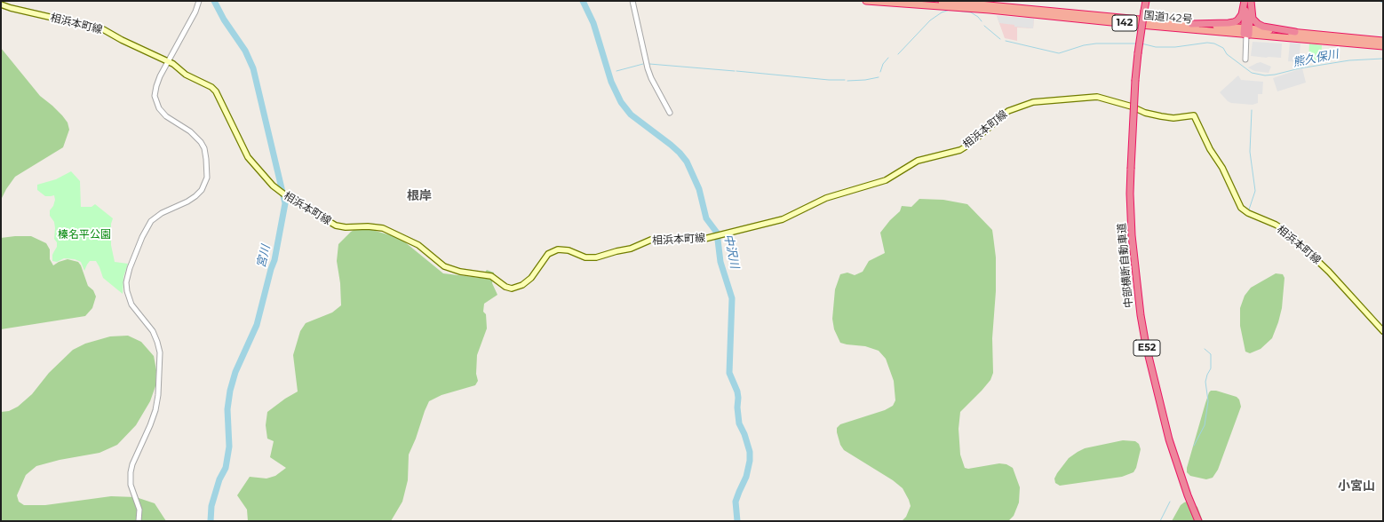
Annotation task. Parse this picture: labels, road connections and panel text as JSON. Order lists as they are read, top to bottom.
{
  "streets": {
    "highway": [
      "国道142号",
      "142",
      "中部横断自動車道",
      "E52"
    ],
    "main road": ["相浜本町線"]
  },
  "districts": ["根岸", "小宮山"],
  "water": ["熊久保川", "中沢川", "宮川"],
  "parks": ["榛名平公園"]
}
